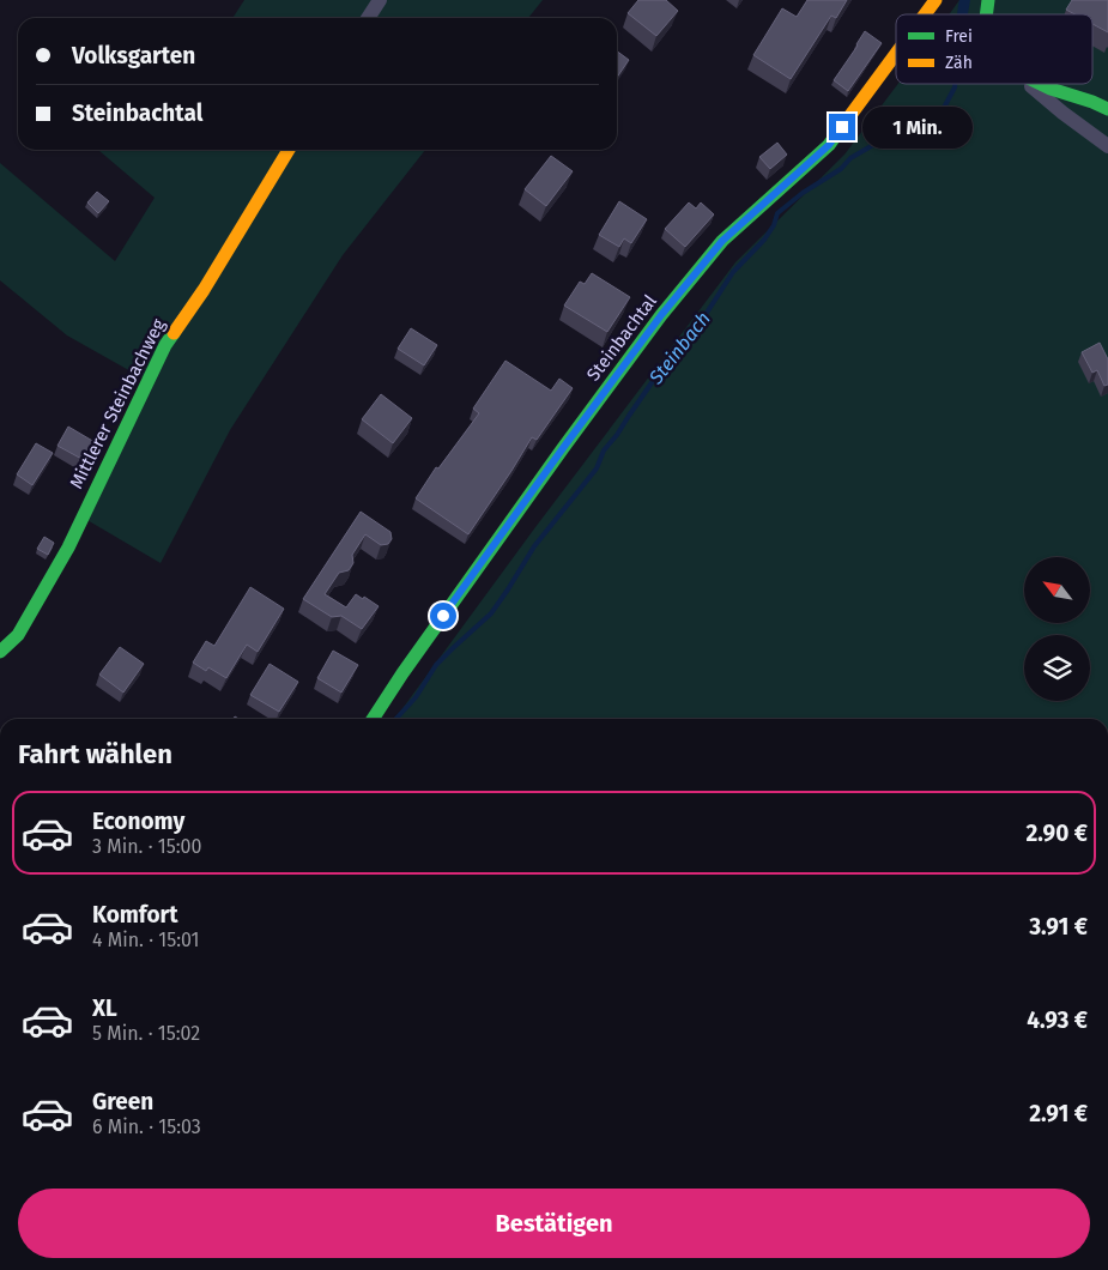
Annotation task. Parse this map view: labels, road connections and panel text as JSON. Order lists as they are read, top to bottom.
{
  "streets": {
    "street": ["Steinbachtal", "Mittlerer Steinbachweg"]
  },
  "water": ["Steinbach"],
  "legend": ["Frei", "Zäh"],
  "north": "top left",
  "page": {
    "banner": ["Volksgarten", "Steinbachtal"],
    "bubble": "1 Min.",
    "heading": "Fahrt wählen",
    "list": [
      {
        "name": "Economy",
        "note": "3 Min. · 15:00",
        "value": "2.90 €"
      },
      {
        "name": "Komfort",
        "note": "4 Min. · 15:01",
        "value": "3.91 €"
      },
      {
        "name": "XL",
        "note": "5 Min. · 15:02",
        "value": "4.93 €"
      },
      {
        "name": "Green",
        "note": "6 Min. · 15:03",
        "value": "2.91 €"
      }
    ],
    "buttons": "Bestätigen"
  }
}
